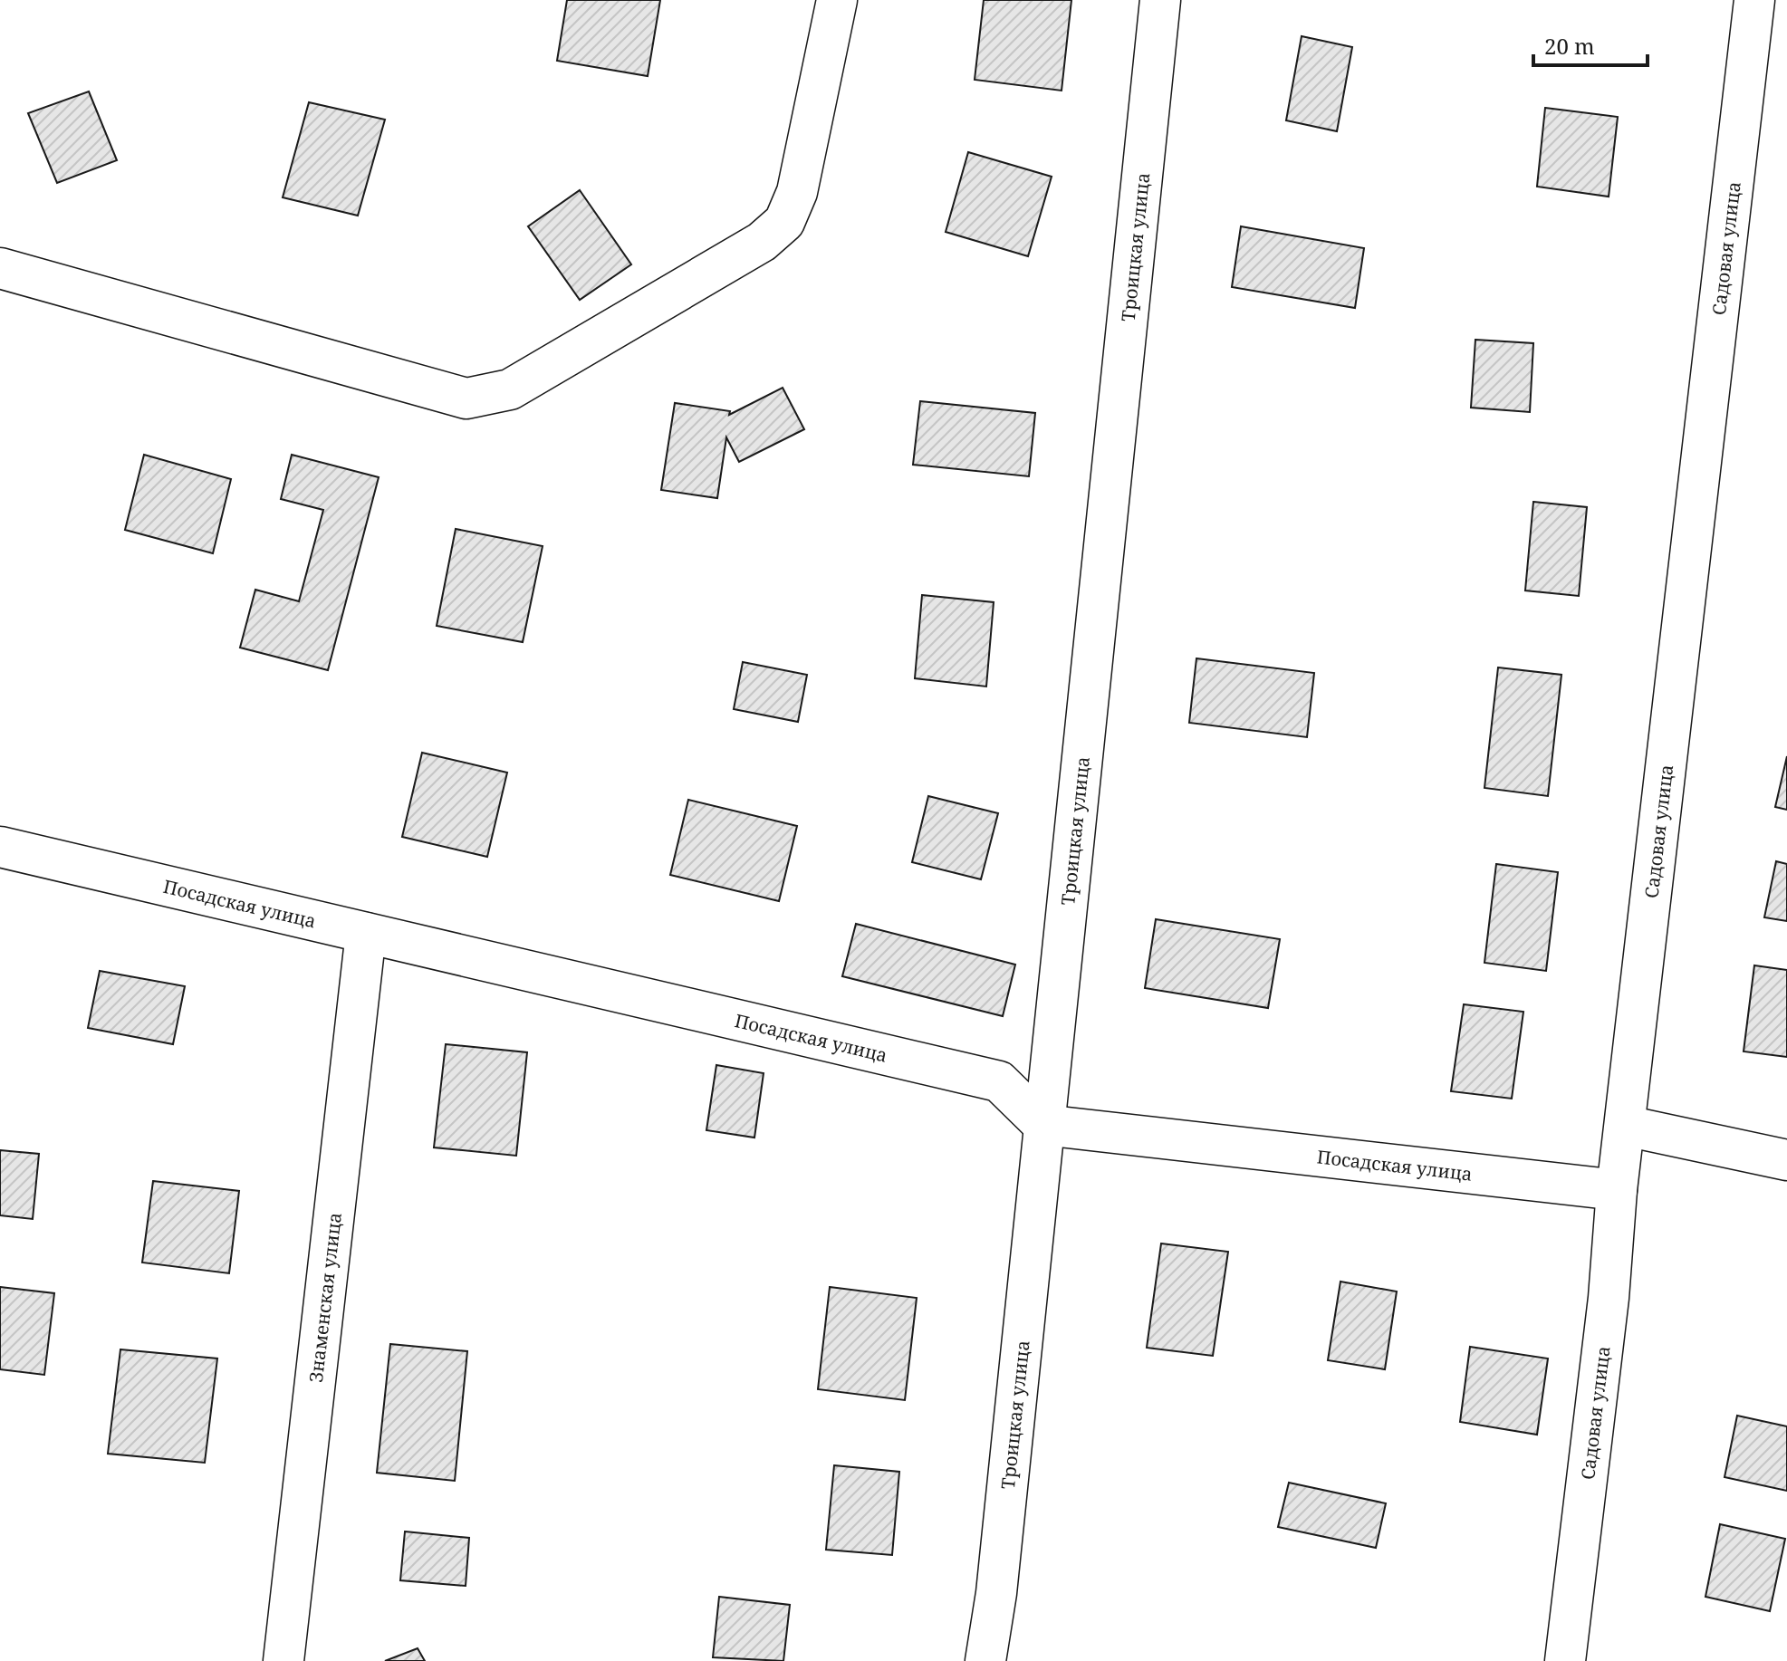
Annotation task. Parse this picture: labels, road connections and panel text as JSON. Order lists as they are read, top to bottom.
{
  "streets": {
    "street": [
      "Троицкая улица",
      "Садовая улица",
      "Посадская улица",
      "Знаменская улица"
    ]
  },
  "crossings": [
    ["Троицкая улица", "Посадская улица"],
    ["Садовая улица", "Посадская улица"],
    ["Посадская улица", "Знаменская улица"]
  ],
  "scale_bar": "20 m"
}
